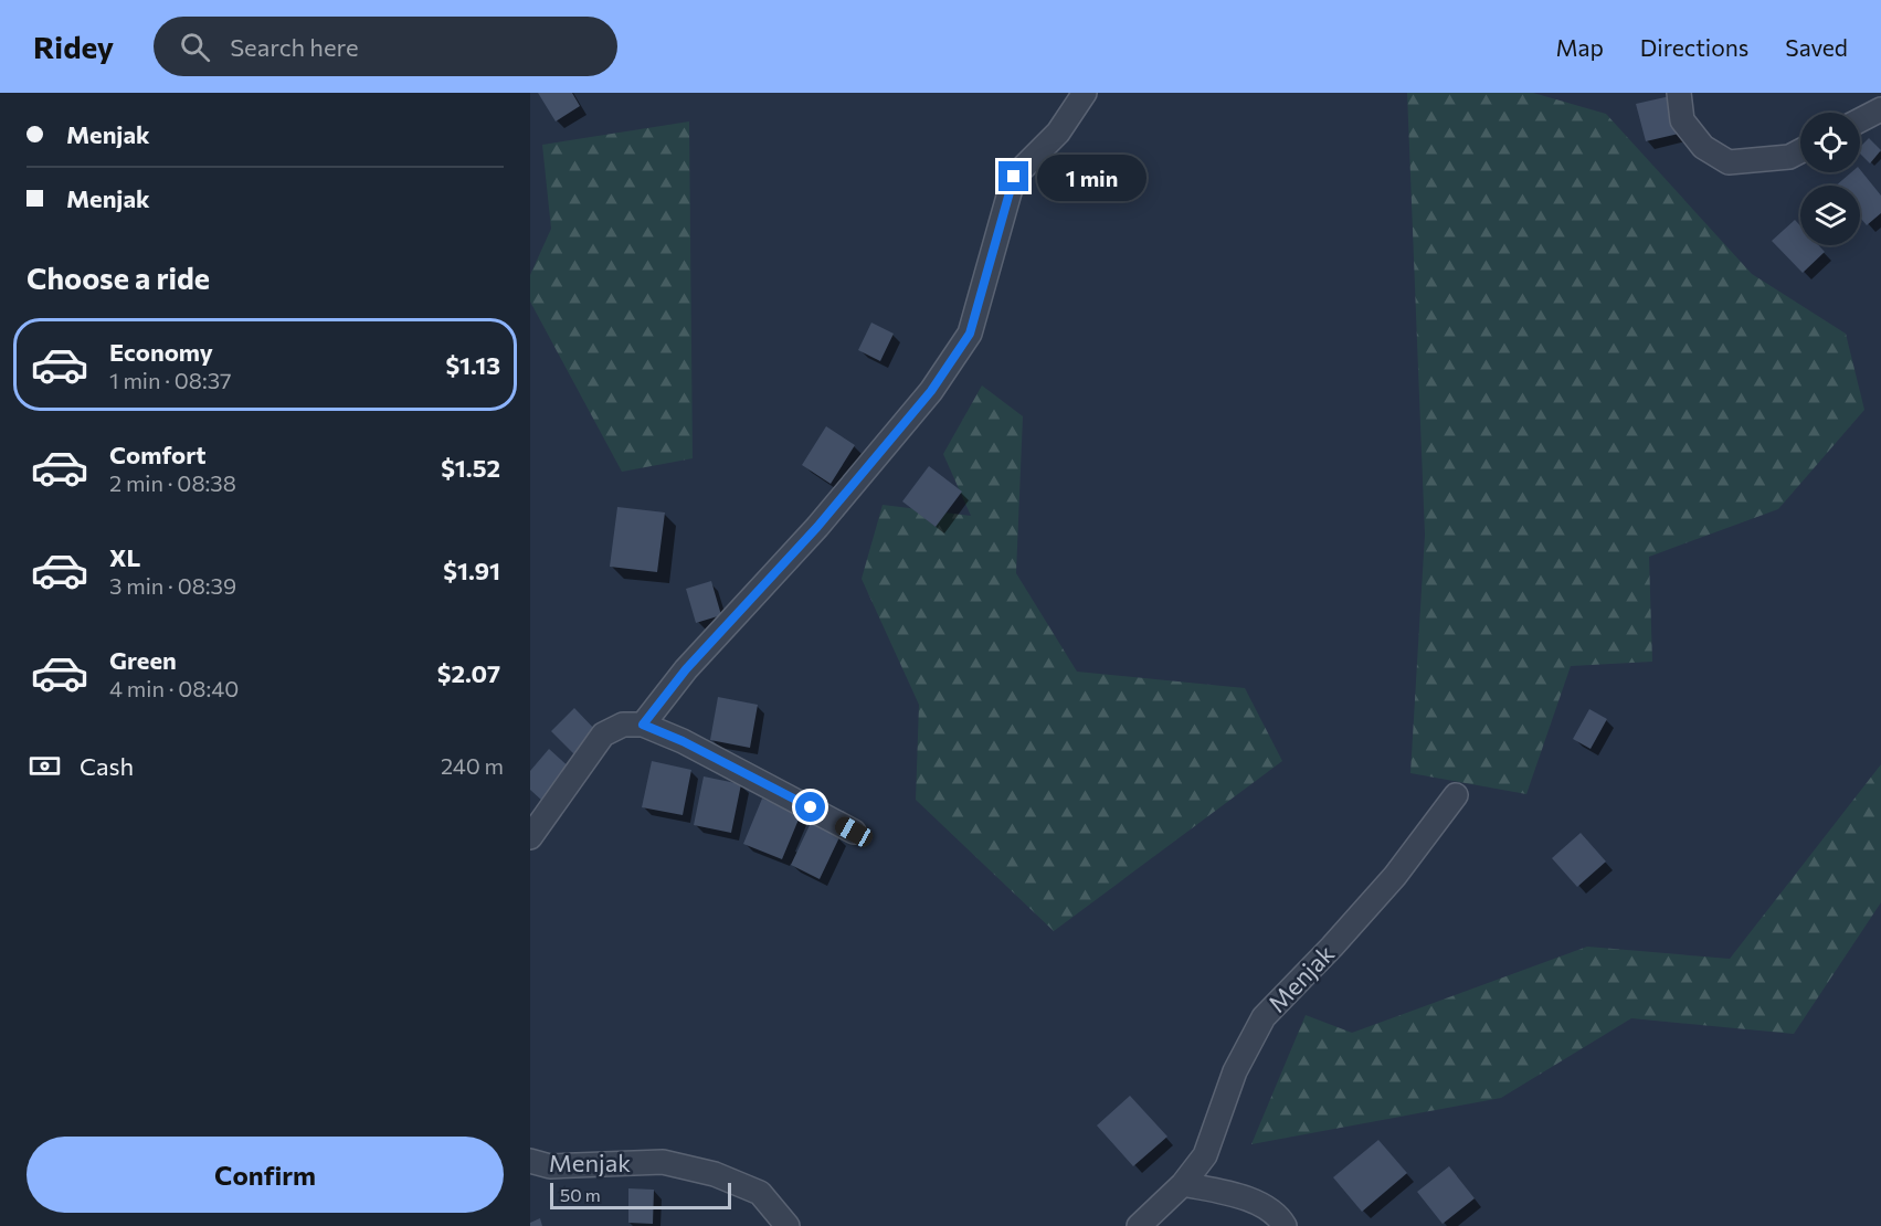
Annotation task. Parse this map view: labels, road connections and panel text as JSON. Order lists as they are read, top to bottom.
{
  "streets": {
    "street": ["Menjak"]
  },
  "scale_bar": "50 m",
  "page": {
    "header": "Ridey",
    "search": "Search here",
    "nav": ["Map", "Directions", "Saved"],
    "banner": ["Menjak", "Menjak"],
    "bubble": "1 min",
    "heading": "Choose a ride",
    "list": [
      {
        "name": "Economy",
        "note": "1 min · 08:37",
        "value": "$1.13"
      },
      {
        "name": "Comfort",
        "note": "2 min · 08:38",
        "value": "$1.52"
      },
      {
        "name": "XL",
        "note": "3 min · 08:39",
        "value": "$1.91"
      },
      {
        "name": "Green",
        "note": "4 min · 08:40",
        "value": "$2.07"
      }
    ],
    "pay": ["Cash", "240 m"],
    "buttons": "Confirm",
    "scale": "50 m"
  }
}
